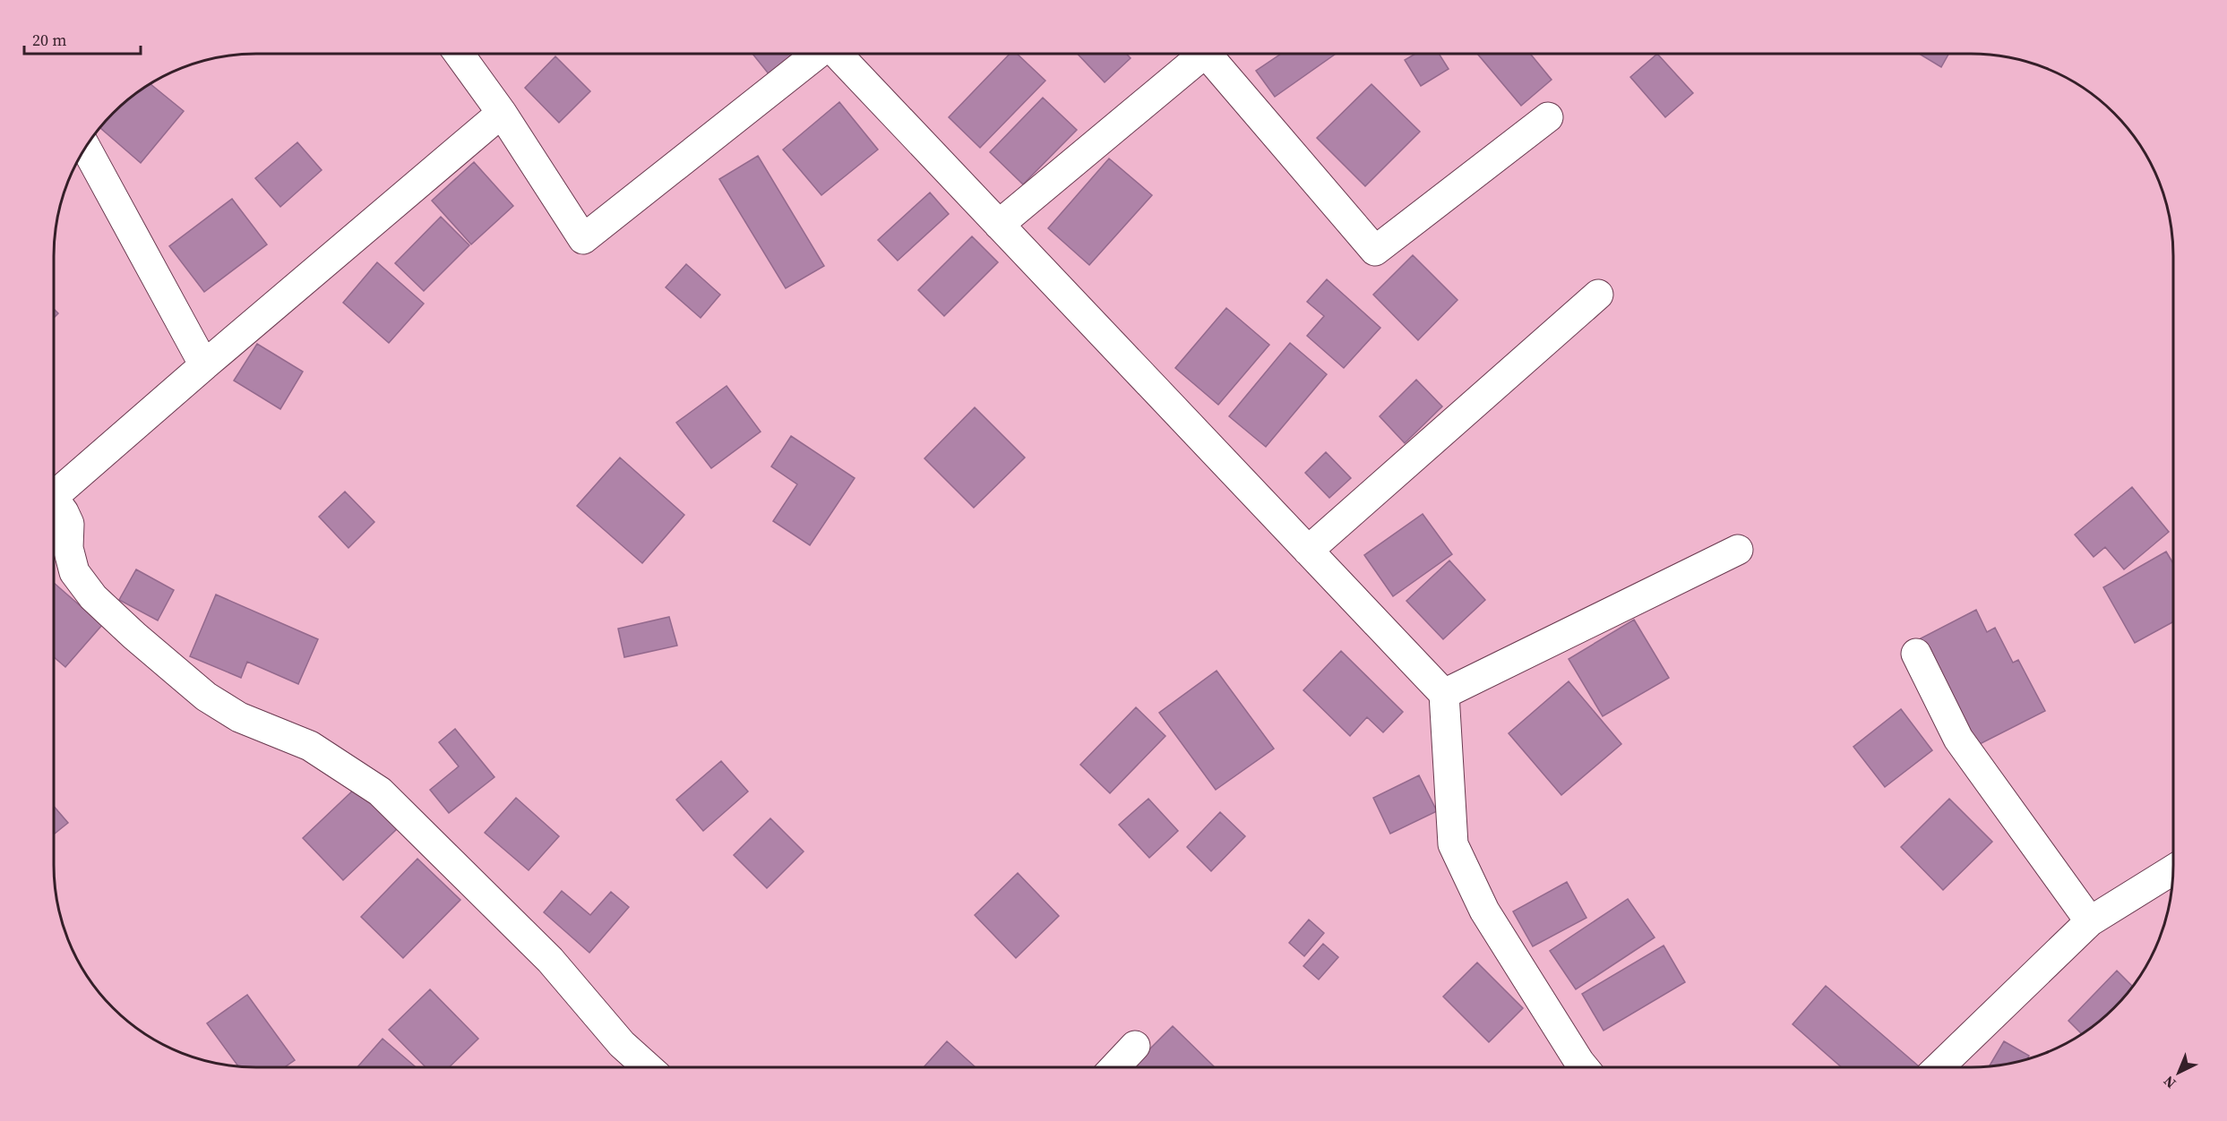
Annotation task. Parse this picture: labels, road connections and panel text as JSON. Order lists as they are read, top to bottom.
{
  "scale_bar": "20 m",
  "north": "bottom left"
}
